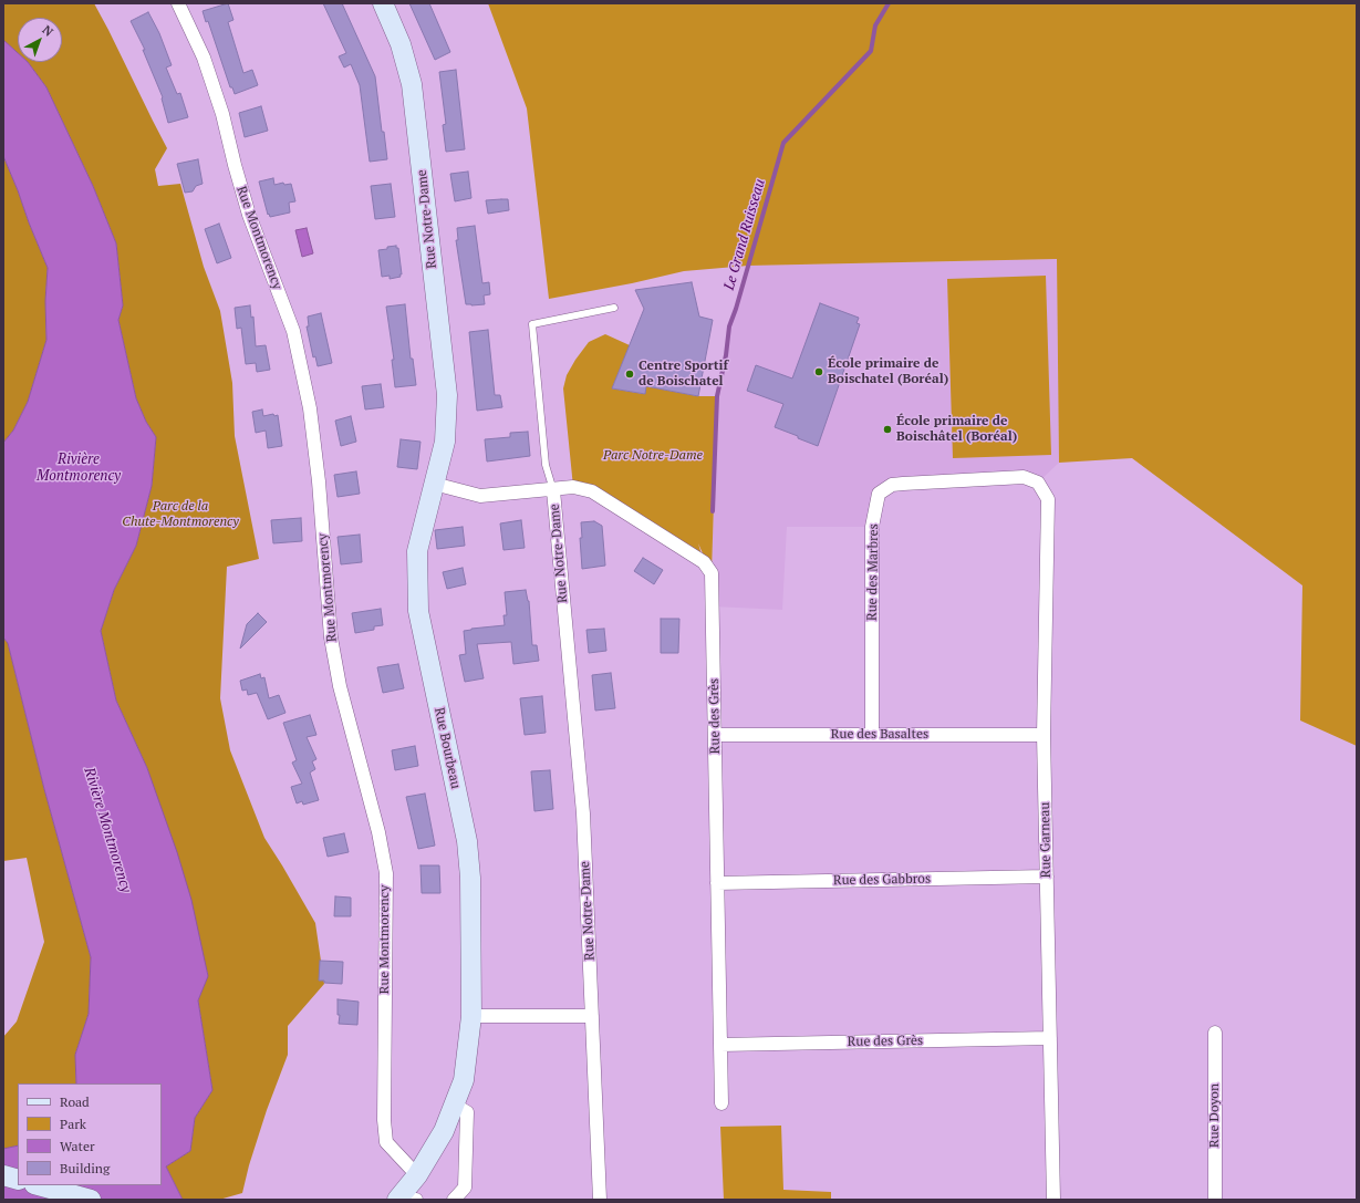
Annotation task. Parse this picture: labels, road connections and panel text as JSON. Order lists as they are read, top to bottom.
{
  "streets": {
    "street": [
      "Rue Notre-Dame",
      "Rue Montmorency",
      "Rue des Marbres",
      "Rue des Grès",
      "Rue des Basaltes",
      "Rue Bourbeau",
      "Rue Garneau",
      "Rue des Gabbros",
      "Rue Doyon"
    ]
  },
  "crossings": [
    ["Rue Notre-Dame", "Rue des Grès"],
    ["Rue Notre-Dame", "Rue Bourbeau"],
    ["Rue Montmorency", "Rue Bourbeau"],
    ["Rue des Marbres", "Rue des Basaltes"],
    ["Rue des Marbres", "Rue Garneau"],
    ["Rue des Grès", "Rue des Basaltes"],
    ["Rue des Grès", "Rue Garneau"],
    ["Rue des Grès", "Rue des Gabbros"],
    ["Rue des Basaltes", "Rue Garneau"],
    ["Rue Garneau", "Rue des Gabbros"]
  ],
  "water": ["Le Grand Ruisseau", "Rivière Montmorency"],
  "parks": ["Parc Notre-Dame", "Parc de la Chute-Montmorency"],
  "places": ["École primaire de Boischatel (Boréal)", "Centre Sportif de Boischatel", "École primaire de Boischâtel (Boréal)"],
  "legend": [
    "Road",
    "Park",
    "Water",
    "Building"
  ],
  "north": "top right"
}
